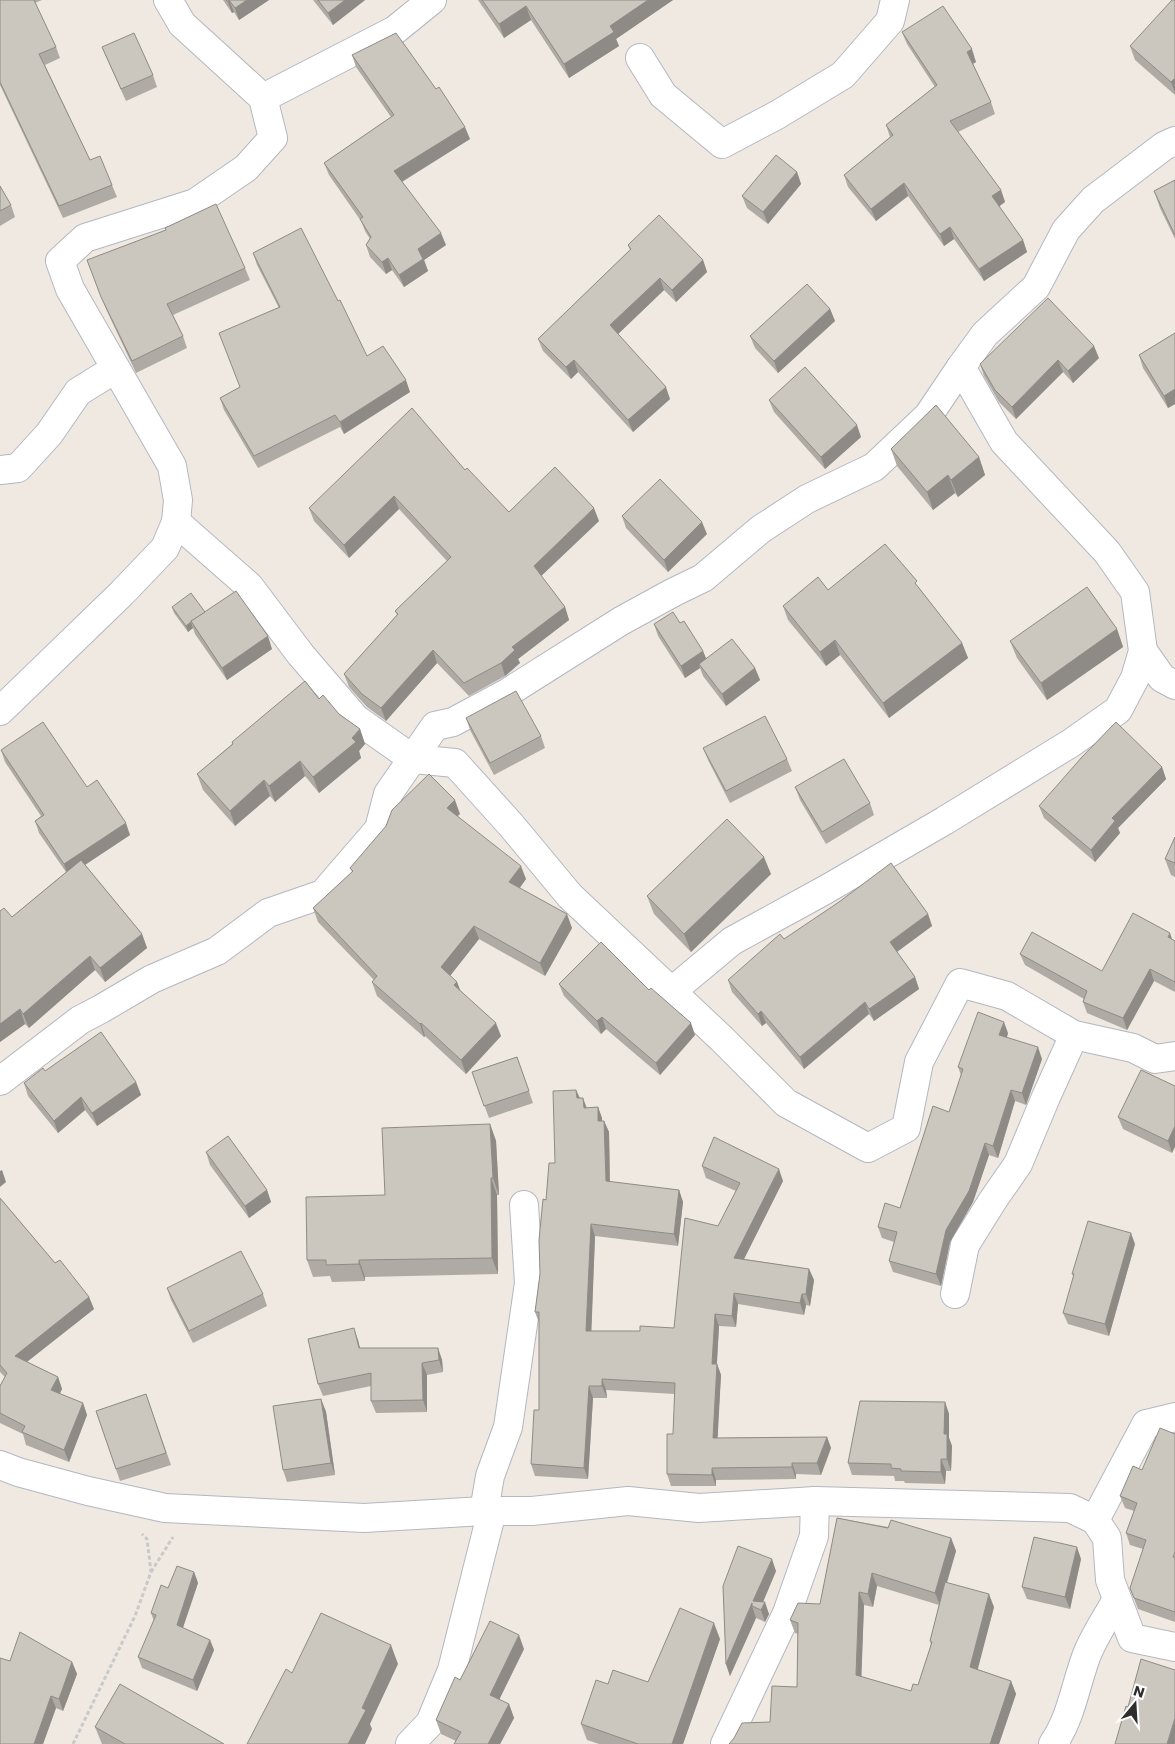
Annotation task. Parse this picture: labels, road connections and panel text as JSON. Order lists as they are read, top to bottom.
{
  "north": "top"
}
